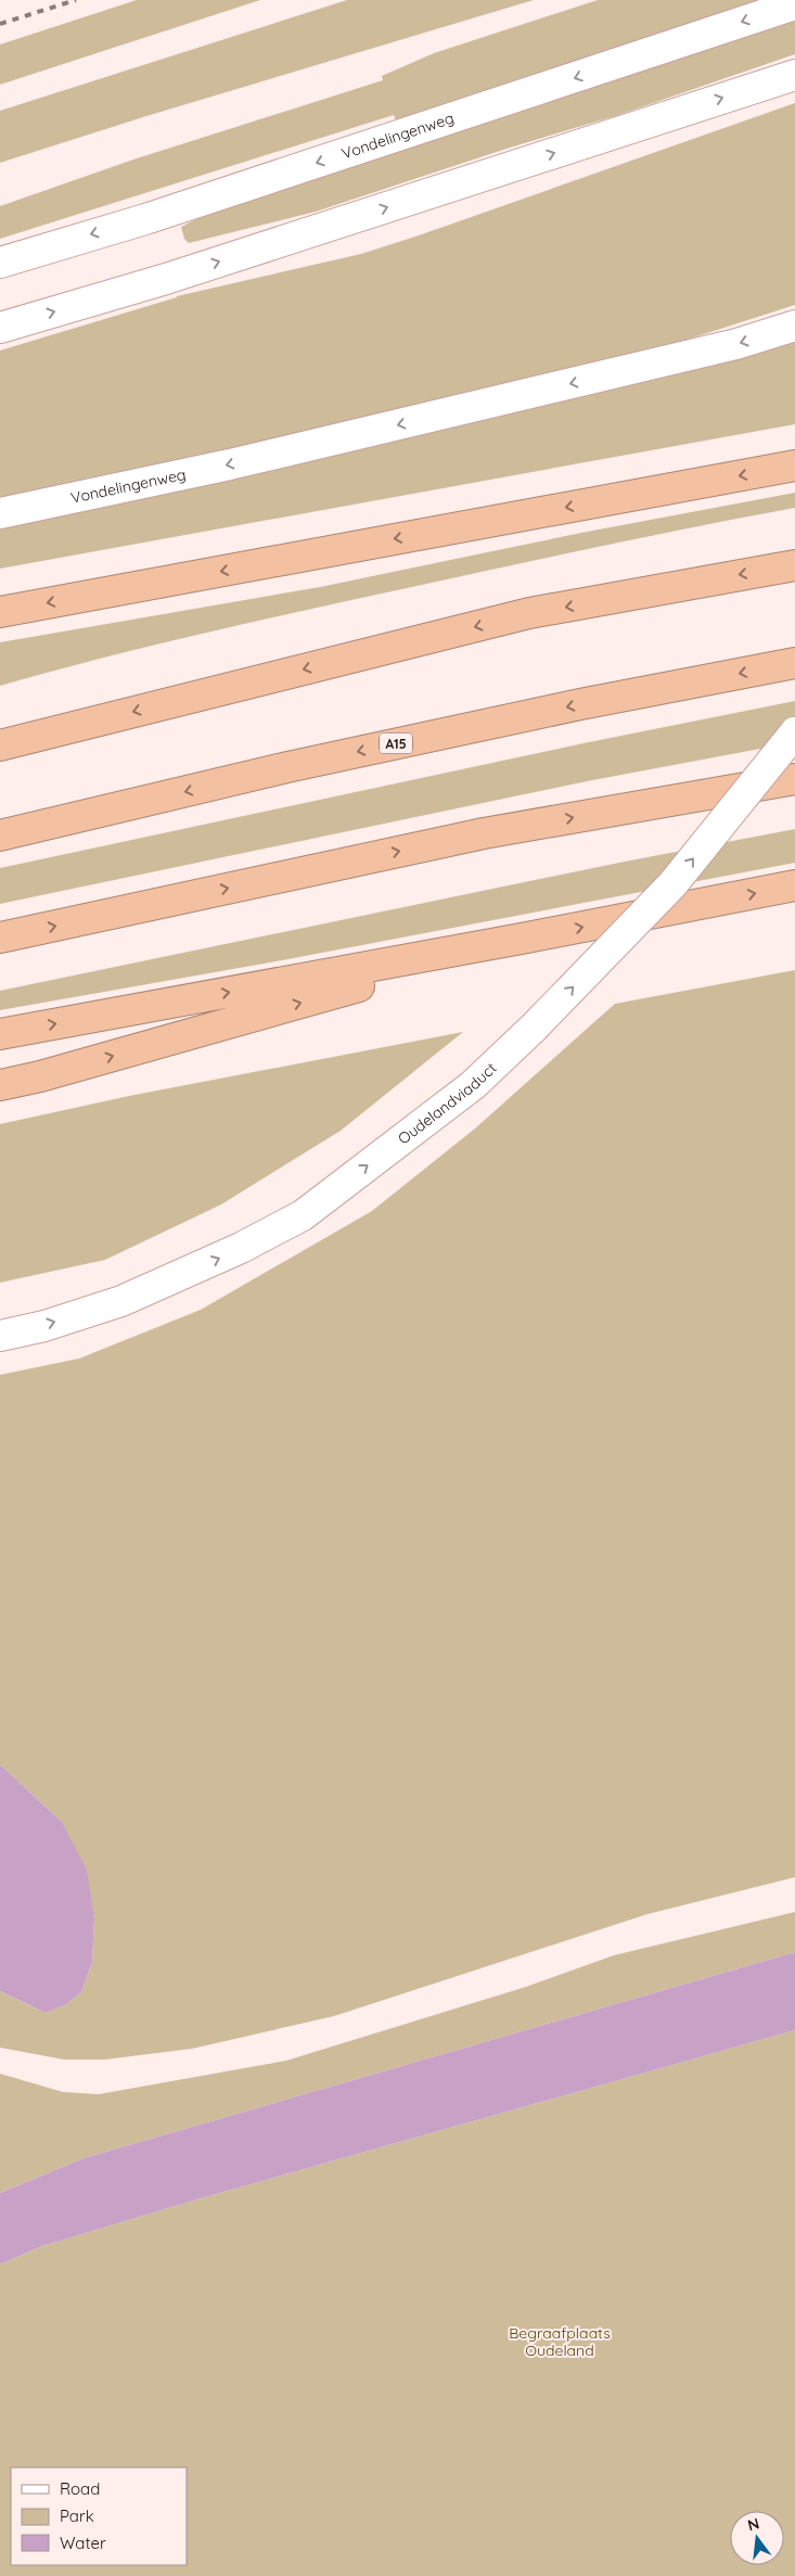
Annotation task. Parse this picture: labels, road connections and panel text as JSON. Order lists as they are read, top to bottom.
{
  "streets": {
    "highway": ["A15"],
    "main road": ["Vondelingenweg", "Oudelandviaduct"]
  },
  "one_way": ["Oudelandviaduct"],
  "parks": ["Begraafplaats Oudeland"],
  "legend": ["Road", "Park", "Water"],
  "north": "top"
}
